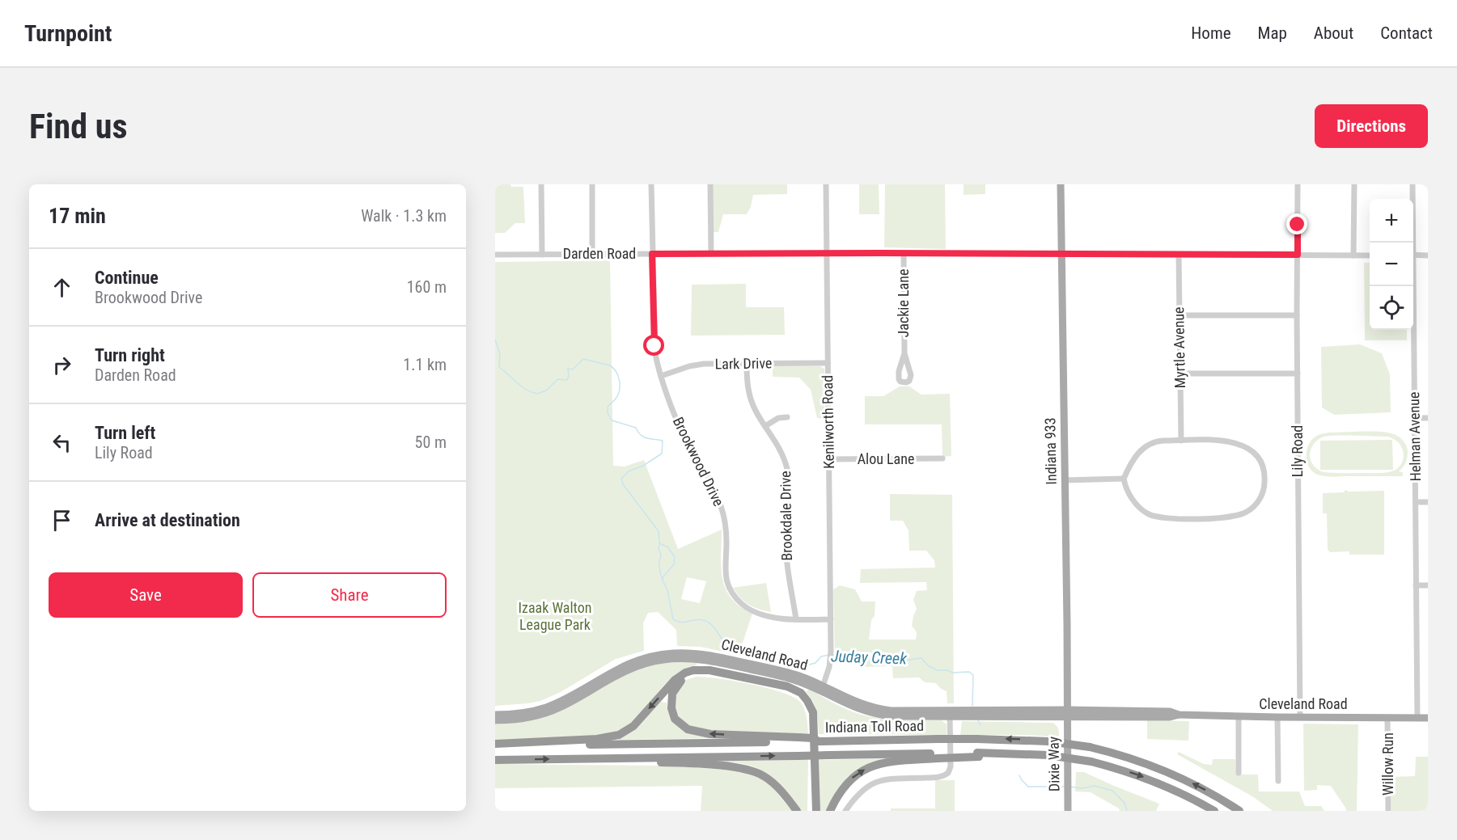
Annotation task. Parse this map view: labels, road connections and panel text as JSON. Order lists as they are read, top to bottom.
{
  "streets": {
    "highway": ["Indiana Toll Road"],
    "main road": ["Indiana 933", "Cleveland Road", "Dixie Way"],
    "street": [
      "Darden Road",
      "Jackie Lane",
      "Myrtle Avenue",
      "Lark Drive",
      "Kenilworth Road",
      "Helman Avenue",
      "Lily Road",
      "Alou Lane",
      "Brookwood Drive",
      "Brookdale Drive",
      "Willow Run"
    ]
  },
  "crossings": [
    ["Darden Road", "Jackie Lane"],
    ["Darden Road", "Myrtle Avenue"],
    ["Darden Road", "Kenilworth Road"],
    ["Darden Road", "Indiana 933"],
    ["Darden Road", "Lily Road"],
    ["Darden Road", "Brookwood Drive"],
    ["Lark Drive", "Kenilworth Road"],
    ["Lark Drive", "Brookwood Drive"],
    ["Lark Drive", "Brookdale Drive"],
    ["Kenilworth Road", "Alou Lane"],
    ["Kenilworth Road", "Brookwood Drive"],
    ["Kenilworth Road", "Cleveland Road"],
    ["Helman Avenue", "Cleveland Road"],
    ["Indiana 933", "Cleveland Road"],
    ["Indiana 933", "Dixie Way"],
    ["Lily Road", "Cleveland Road"],
    ["Brookwood Drive", "Brookdale Drive"],
    ["Cleveland Road", "Dixie Way"],
    ["Cleveland Road", "Willow Run"]
  ],
  "water": ["Juday Creek"],
  "parks": ["Izaak Walton League Park"],
  "page": {
    "header": "Turnpoint",
    "nav": [
      "Home",
      "Map",
      "About",
      "Contact"
    ],
    "buttons": [
      "Directions",
      ["Save", "Share"]
    ],
    "title": "Find us",
    "heading": ["17 min", "Walk · 1.3 km"],
    "map_buttons": ["+", "−"],
    "list": [
      ["Continue", "Brookwood Drive", "160 m"],
      ["Turn right", "Darden Road", "1.1 km"],
      ["Turn left", "Lily Road", "50 m"],
      "Arrive at destination"
    ]
  }
}
